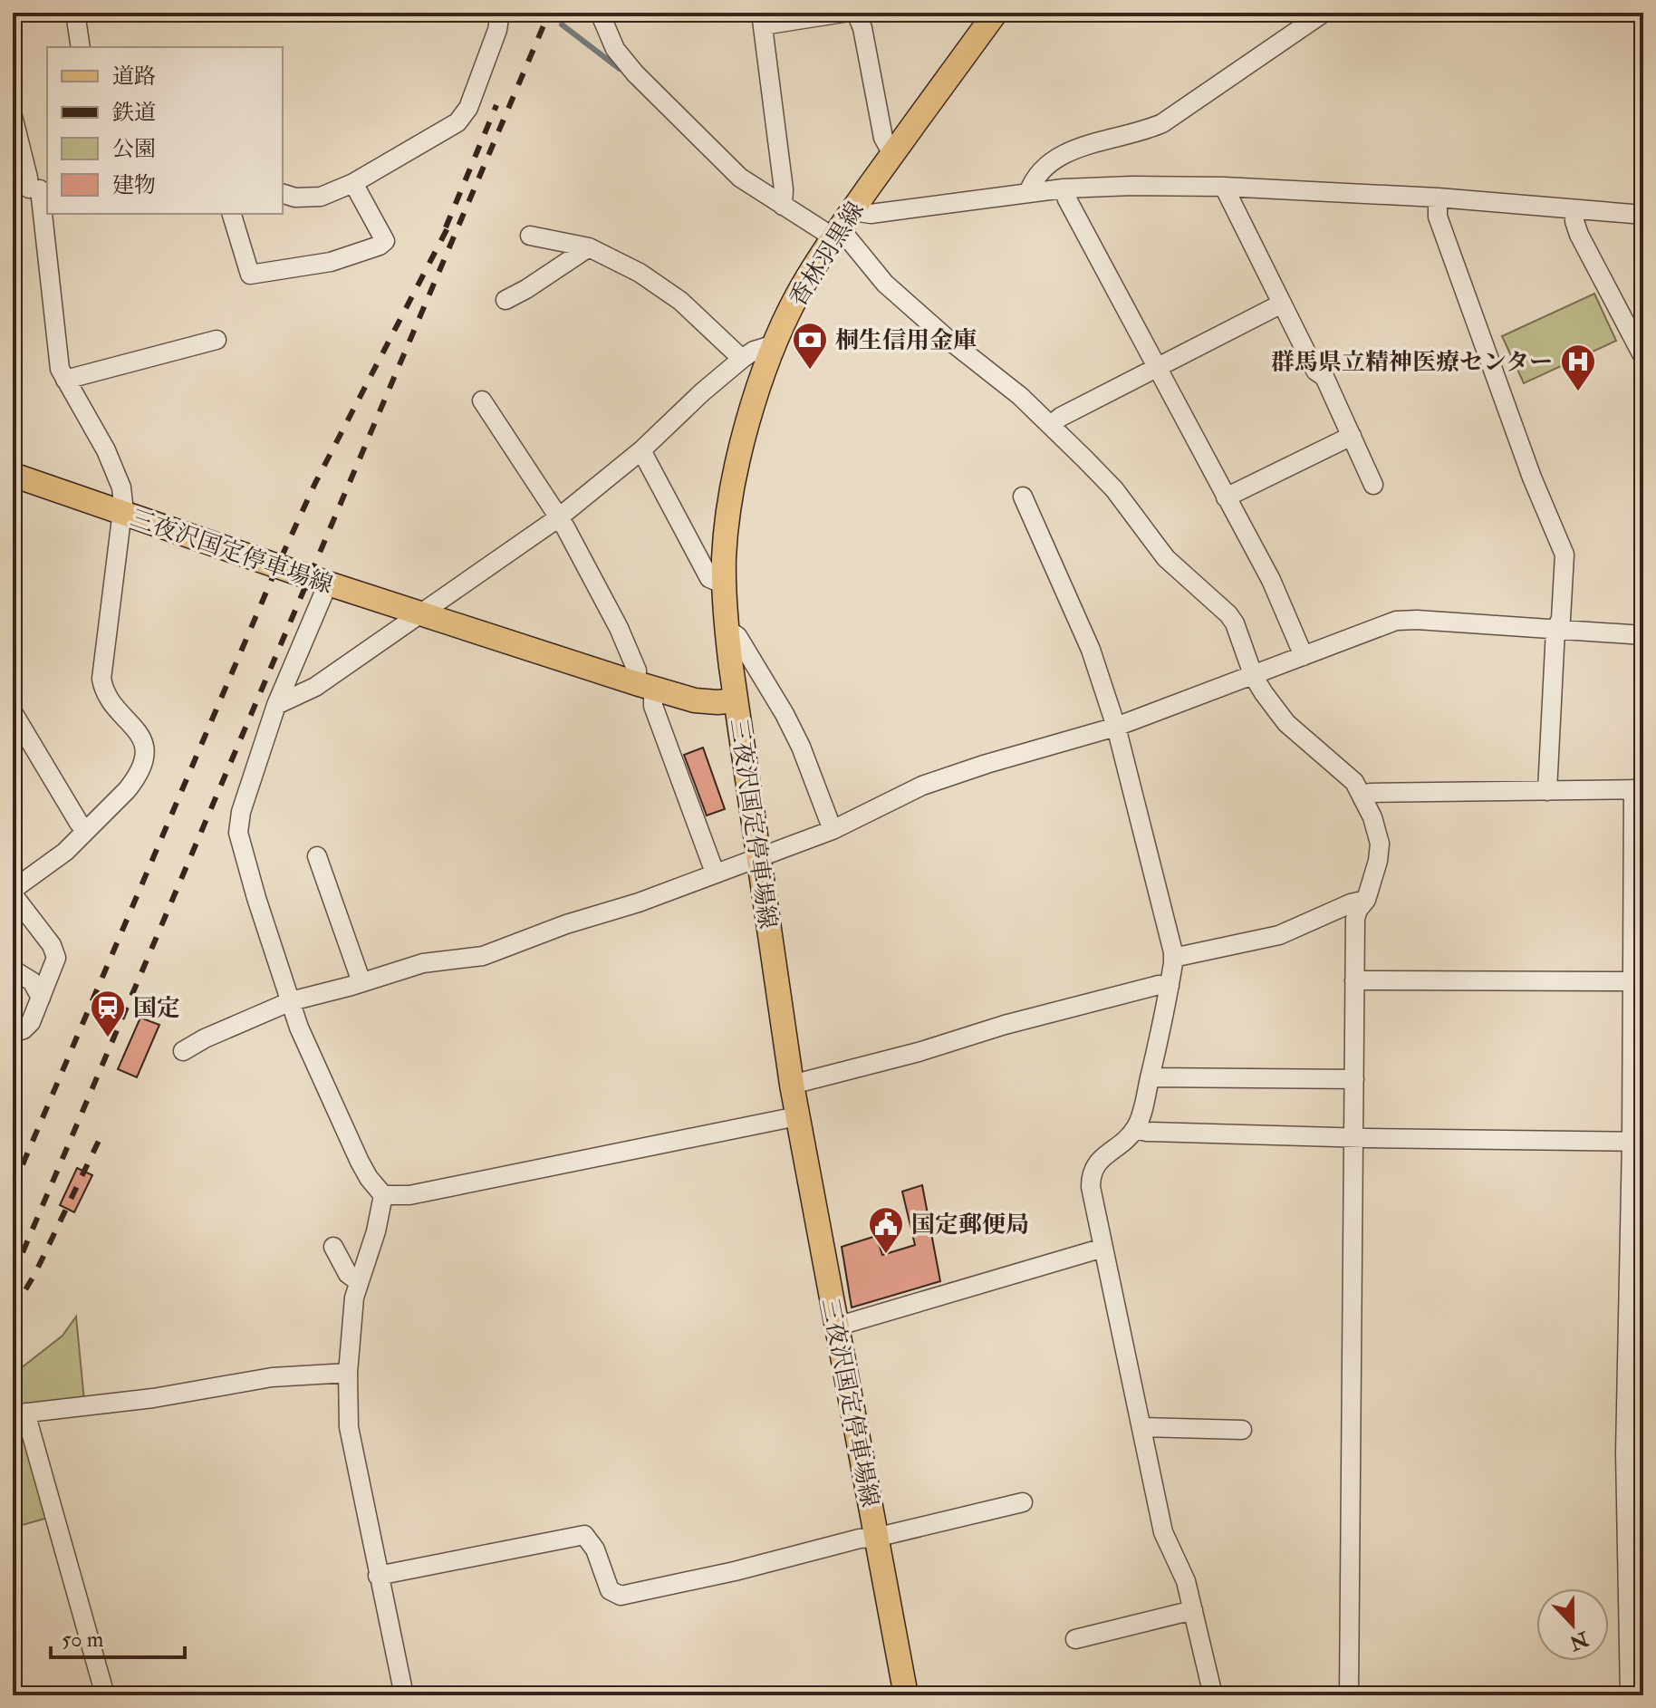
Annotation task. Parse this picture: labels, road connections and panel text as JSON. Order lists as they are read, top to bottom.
{
  "streets": {
    "main road": ["香林羽黒線", "三夜沢国定停車場線"]
  },
  "crossings": [
    ["香林羽黒線", "三夜沢国定停車場線"]
  ],
  "places": {
    "bank": ["桐生信用金庫"],
    "hospital": ["群馬県立精神医療センター"],
    "station": ["国定"],
    "public building": ["国定郵便局"]
  },
  "legend": [
    "道路",
    "鉄道",
    "公園",
    "建物"
  ],
  "scale_bar": "50 m",
  "north": "bottom"
}
